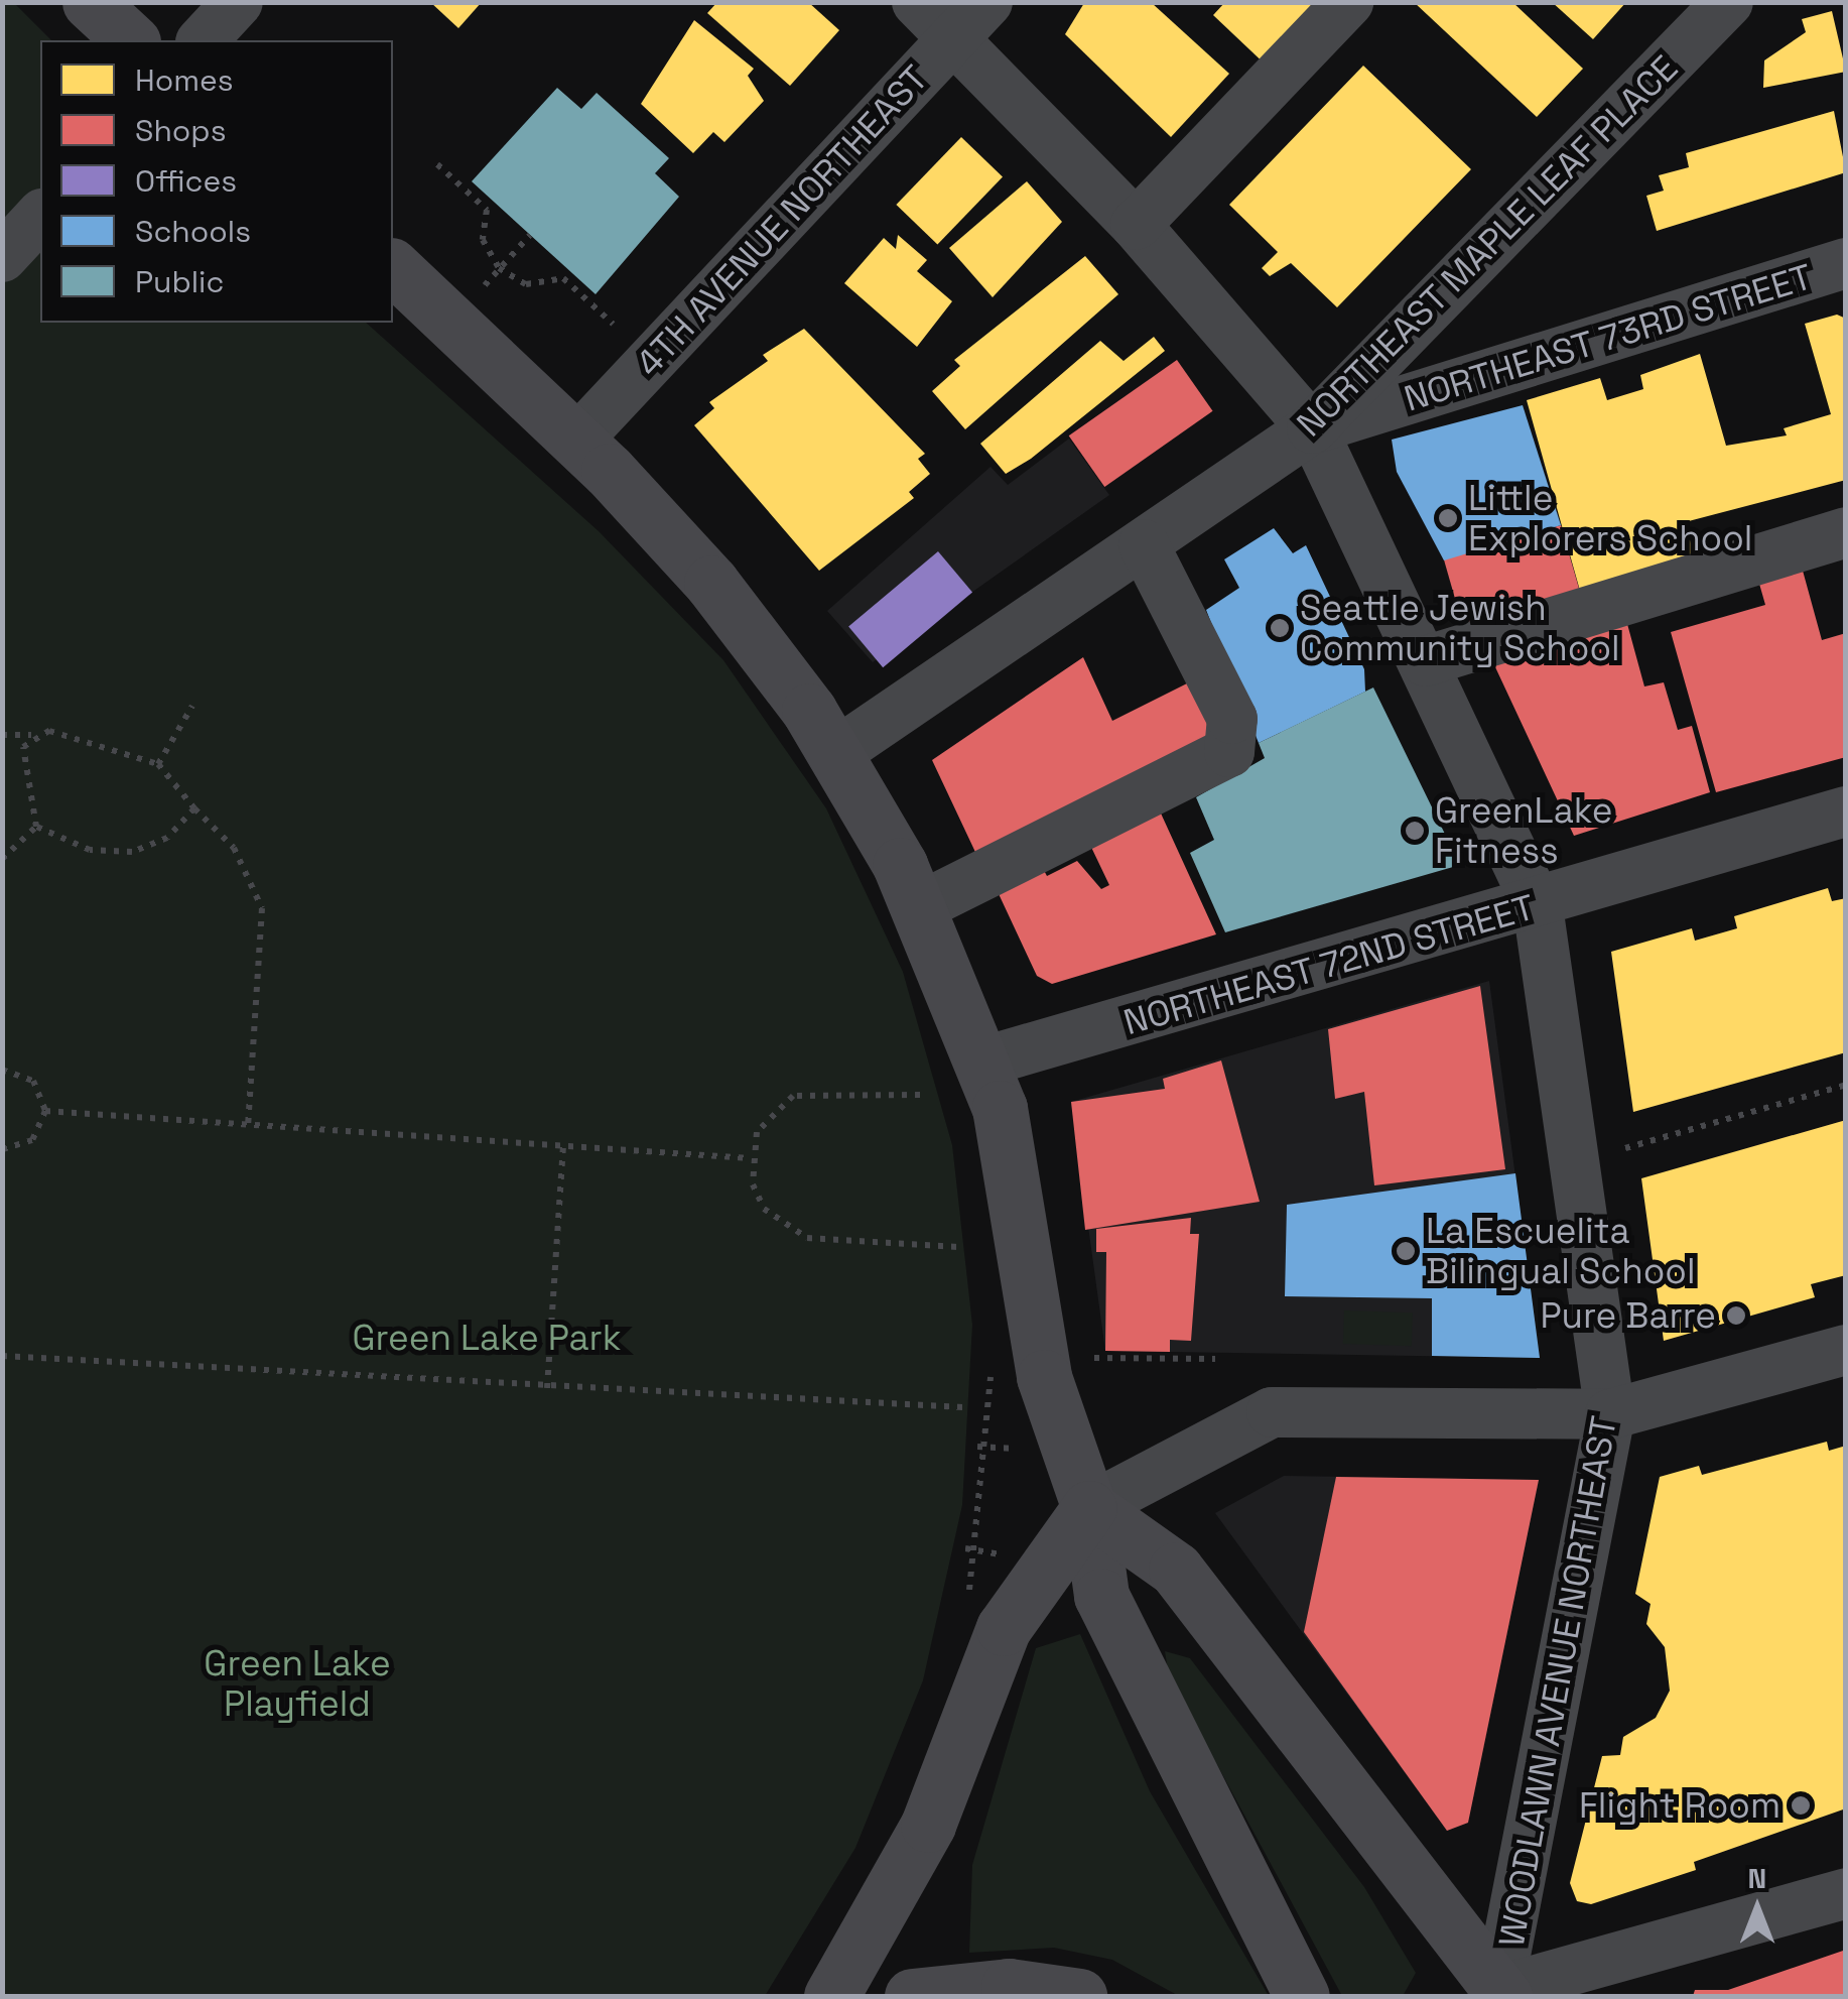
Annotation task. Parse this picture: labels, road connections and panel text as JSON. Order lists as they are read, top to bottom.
{
  "streets": {
    "street": [
      "4TH AVENUE NORTHEAST",
      "NORTHEAST MAPLE LEAF PLACE",
      "NORTHEAST 73RD STREET",
      "NORTHEAST 72ND STREET",
      "WOODLAWN AVENUE NORTHEAST"
    ]
  },
  "crossings": [
    ["4TH AVENUE NORTHEAST", "WOODLAWN AVENUE NORTHEAST"],
    ["NORTHEAST MAPLE LEAF PLACE", "NORTHEAST 73RD STREET"],
    ["NORTHEAST MAPLE LEAF PLACE", "WOODLAWN AVENUE NORTHEAST"],
    ["NORTHEAST 73RD STREET", "WOODLAWN AVENUE NORTHEAST"],
    ["NORTHEAST 72ND STREET", "WOODLAWN AVENUE NORTHEAST"]
  ],
  "parks": ["Green Lake Park", "Green Lake Playfield"],
  "places": [
    "Little Explorers School",
    "Seattle Jewish Community School",
    "GreenLake Fitness",
    "La Escuelita Bilingual School",
    "Pure Barre",
    "Flight Room"
  ],
  "legend": [
    "Homes",
    "Shops",
    "Offices",
    "Schools",
    "Public"
  ],
  "north": "top"
}
